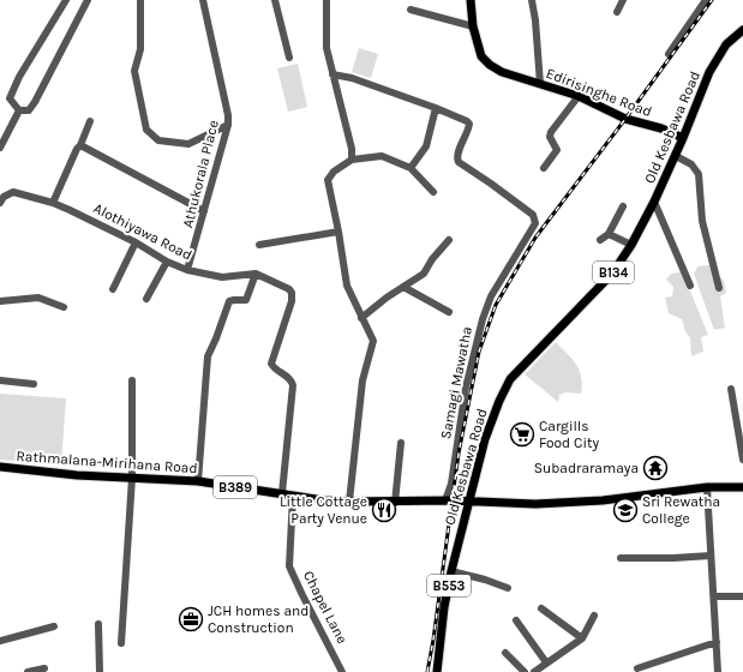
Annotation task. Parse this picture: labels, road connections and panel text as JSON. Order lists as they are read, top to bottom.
{
  "streets": {
    "main road": [
      "Edirisinghe Road",
      "Old Kesbawa Road",
      "B134",
      "Rathmalana-Mirihana Road",
      "B389",
      "B553"
    ],
    "street": [
      "Athukorala Place",
      "Alothiyawa Road",
      "Samagi Mawatha",
      "Chapel Lane"
    ]
  },
  "crossings": [
    ["Edirisinghe Road", "Old Kesbawa Road"],
    ["Old Kesbawa Road", "Rathmalana-Mirihana Road"],
    ["Old Kesbawa Road", "B389"],
    ["Athukorala Place", "Alothiyawa Road"],
    ["Samagi Mawatha", "Rathmalana-Mirihana Road"],
    ["Rathmalana-Mirihana Road", "B389"],
    ["Rathmalana-Mirihana Road", "Chapel Lane"]
  ],
  "places": {
    "supermarket": ["Cargills Food City"],
    "temple": ["Subadraramaya"],
    "restaurant": ["Little Cottage Party Venue"],
    "school or university": ["Sri Rewatha College"],
    "office": ["JCH homes and Construction"]
  }
}
